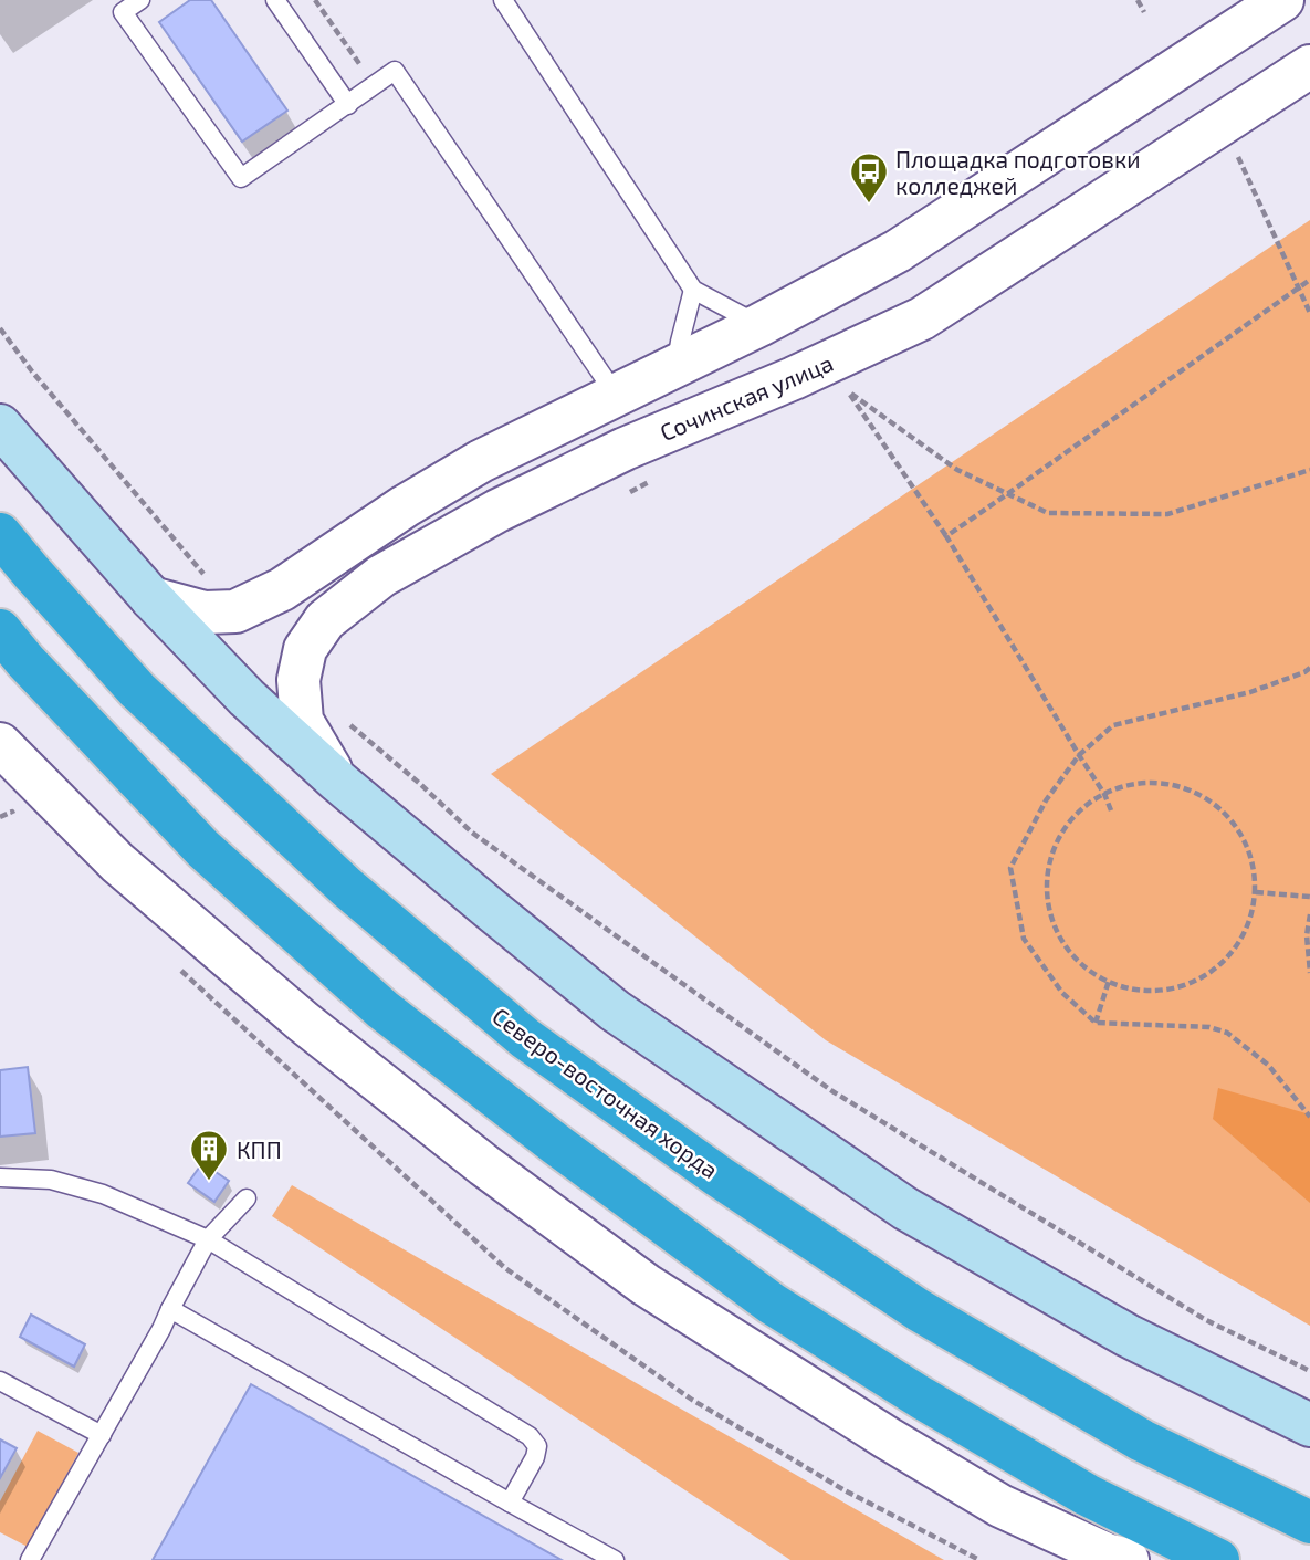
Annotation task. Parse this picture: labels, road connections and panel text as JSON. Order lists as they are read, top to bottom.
{
  "streets": {
    "highway": ["Северо-восточная хорда"],
    "street": ["Сочинская улица"]
  },
  "places": {
    "bus stop": ["Площадка подготовки колледжей"],
    "building": ["КПП"]
  }
}
